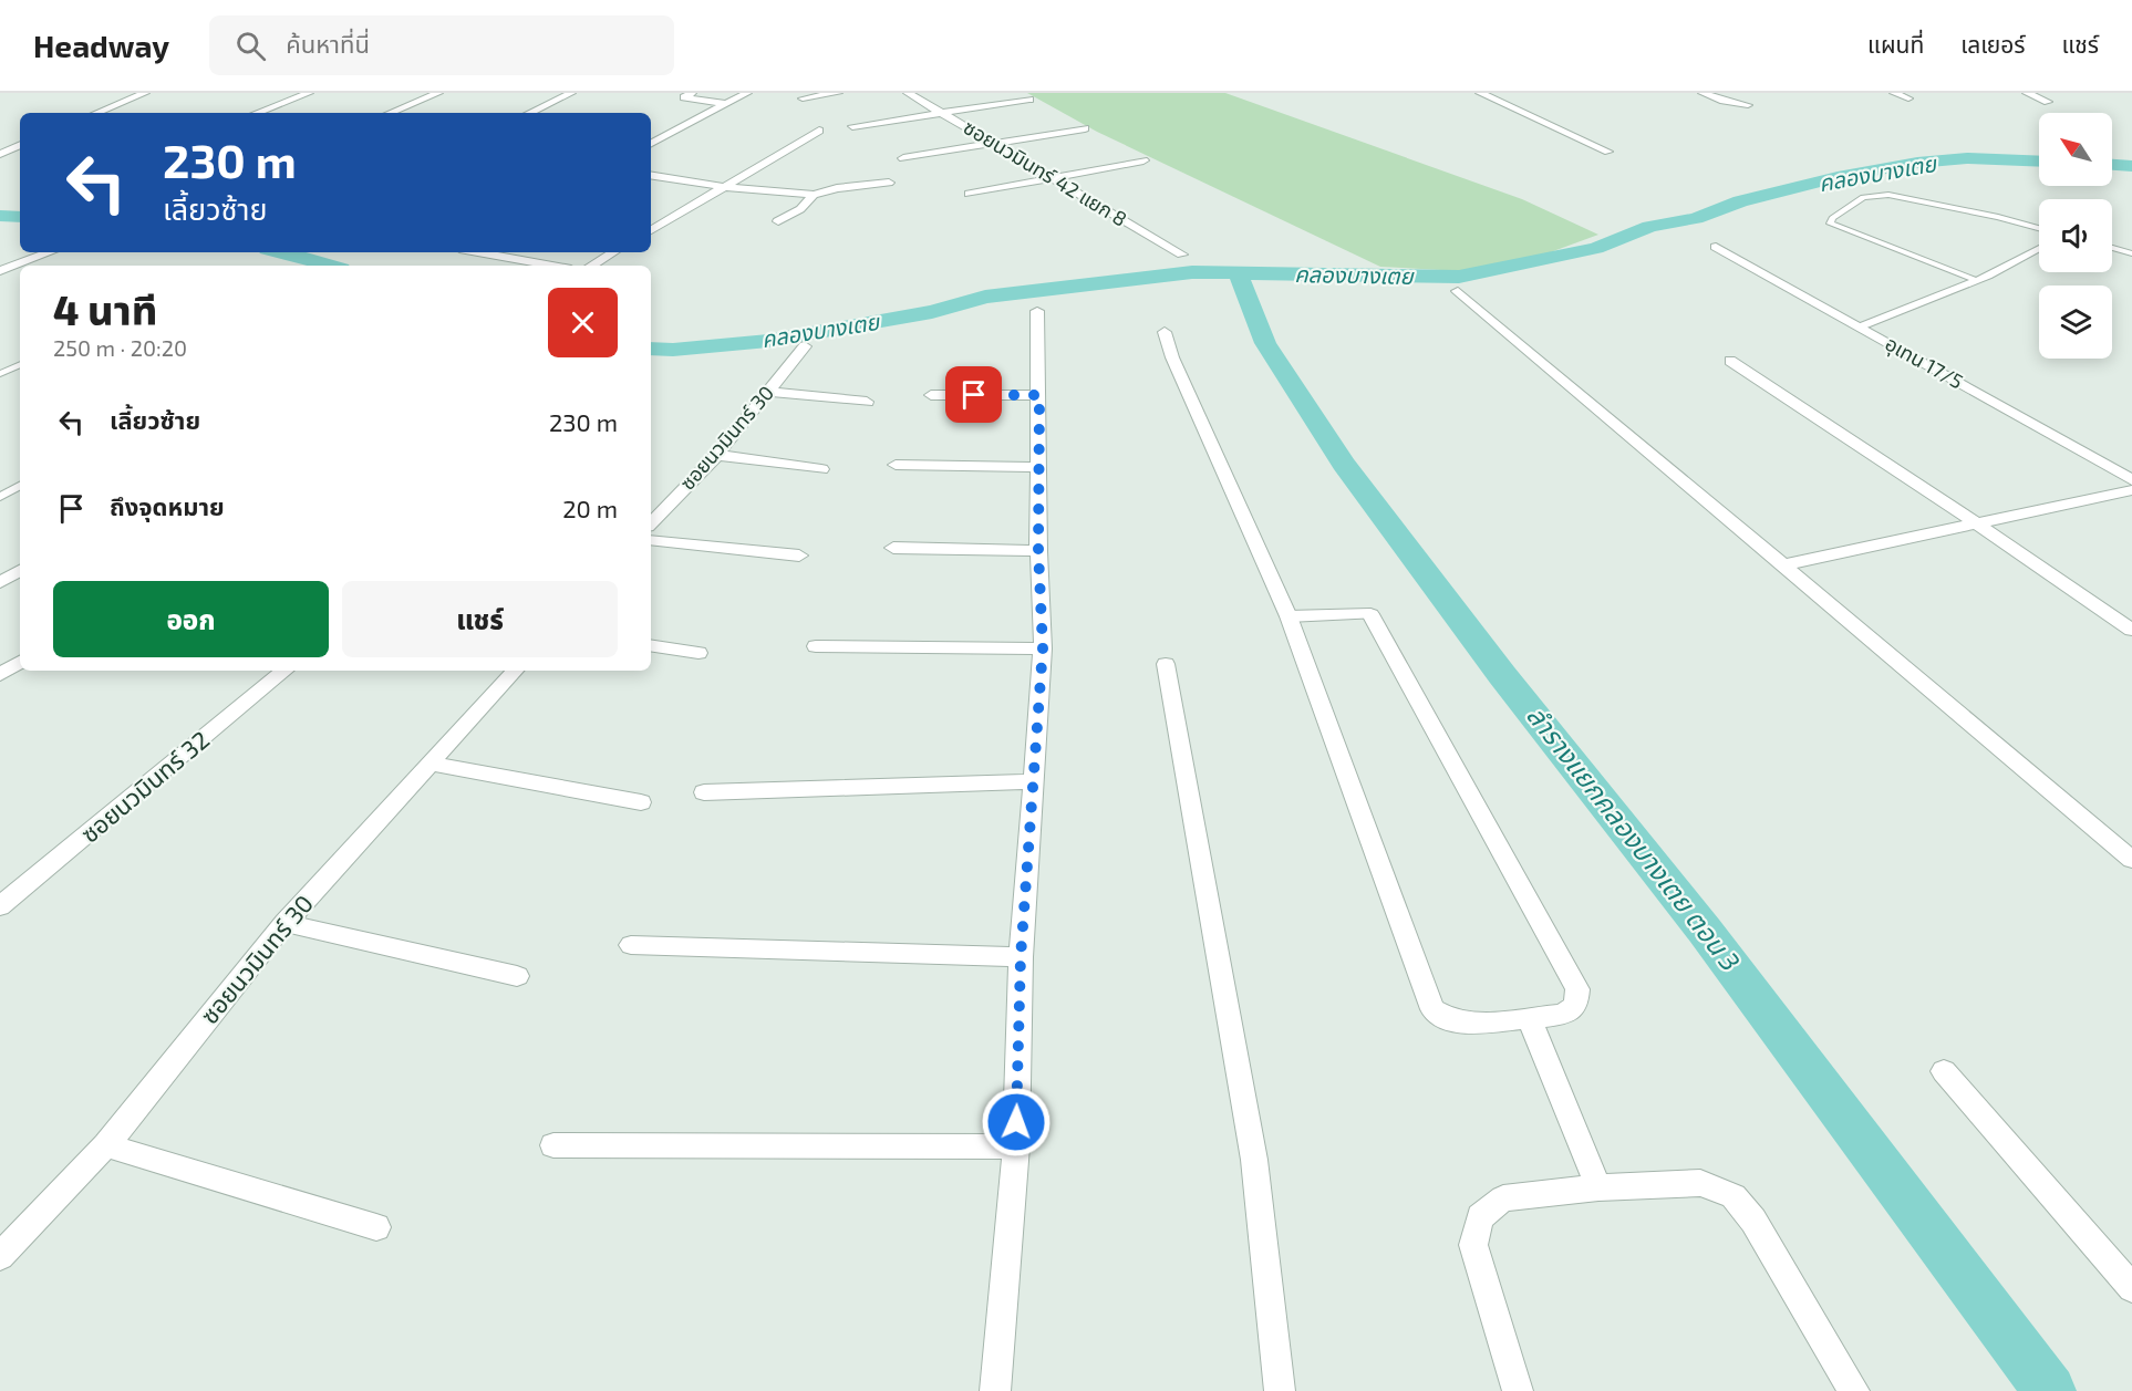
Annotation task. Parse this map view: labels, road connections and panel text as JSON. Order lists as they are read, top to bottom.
{
  "streets": {
    "street": [
      "ซอยนวมินทร์ 42 แยก 8",
      "อุเทน 17/5",
      "ซอยนวมินทร์ 30",
      "ซอยนวมินทร์ 32"
    ]
  },
  "water": ["คลองบางเตย", "ลำรางแยกคลองบางเตย ตอน 3"],
  "north": "top left",
  "page": {
    "header": "Headway",
    "search": "ค้นหาที่นี่",
    "nav": ["แผนที่", "เลเยอร์", "แชร์"],
    "turn": ["230 m", "เลี้ยวซ้าย"],
    "heading": ["4 นาที", "250 m · 20:20"],
    "list": [
      {
        "name": "เลี้ยวซ้าย",
        "value": "230 m"
      },
      {
        "name": "ถึงจุดหมาย",
        "value": "20 m"
      }
    ],
    "buttons": ["ออก", "แชร์"]
  }
}
